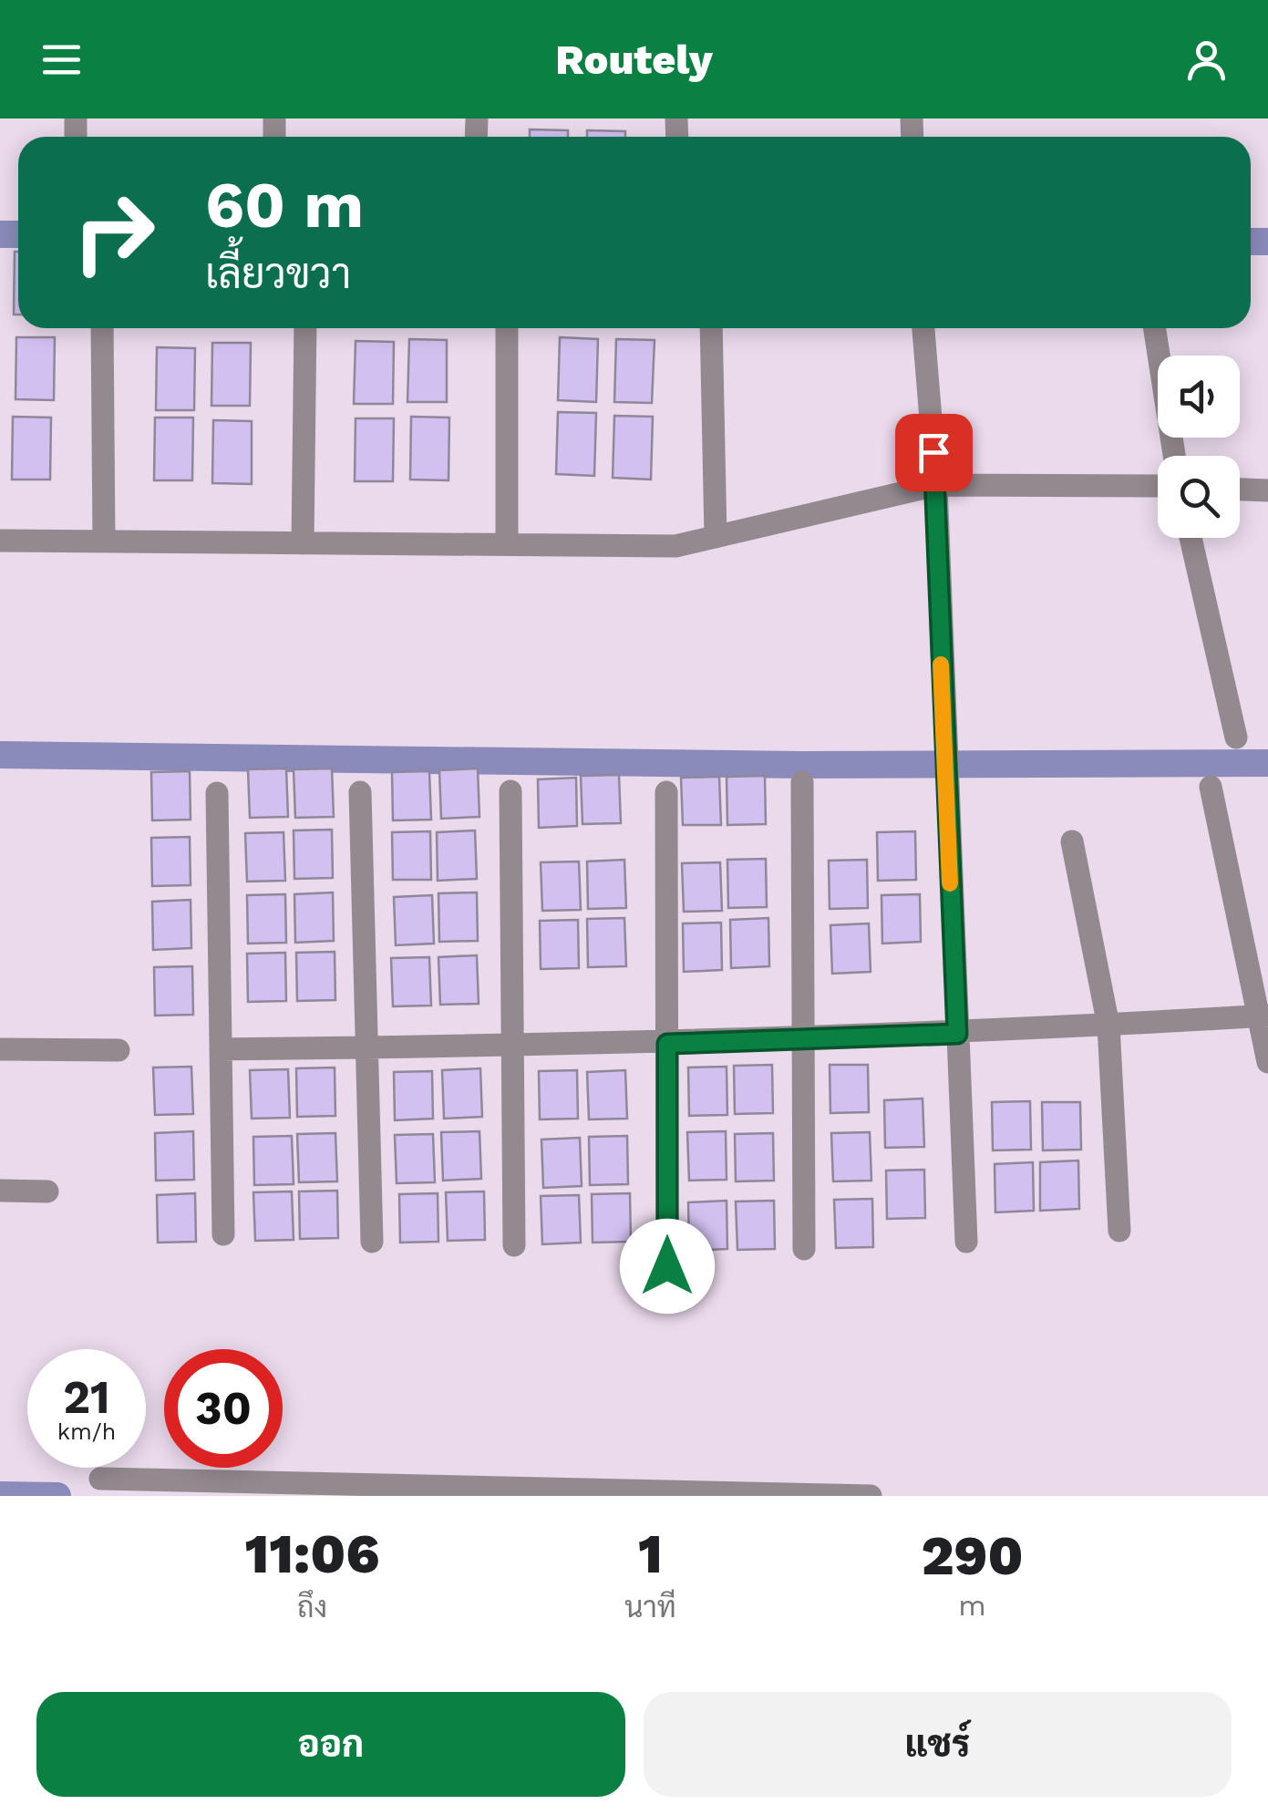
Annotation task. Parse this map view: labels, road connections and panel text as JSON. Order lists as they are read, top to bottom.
{
  "page": {
    "header": "Routely",
    "turn": ["60 m", "เลี้ยวขวา"],
    "speed": "21 km/h",
    "limit": "30",
    "eta": [
      "11:06",
      "ถึง",
      "1",
      "นาที",
      "290",
      "m"
    ],
    "buttons": ["ออก", "แชร์"]
  }
}
